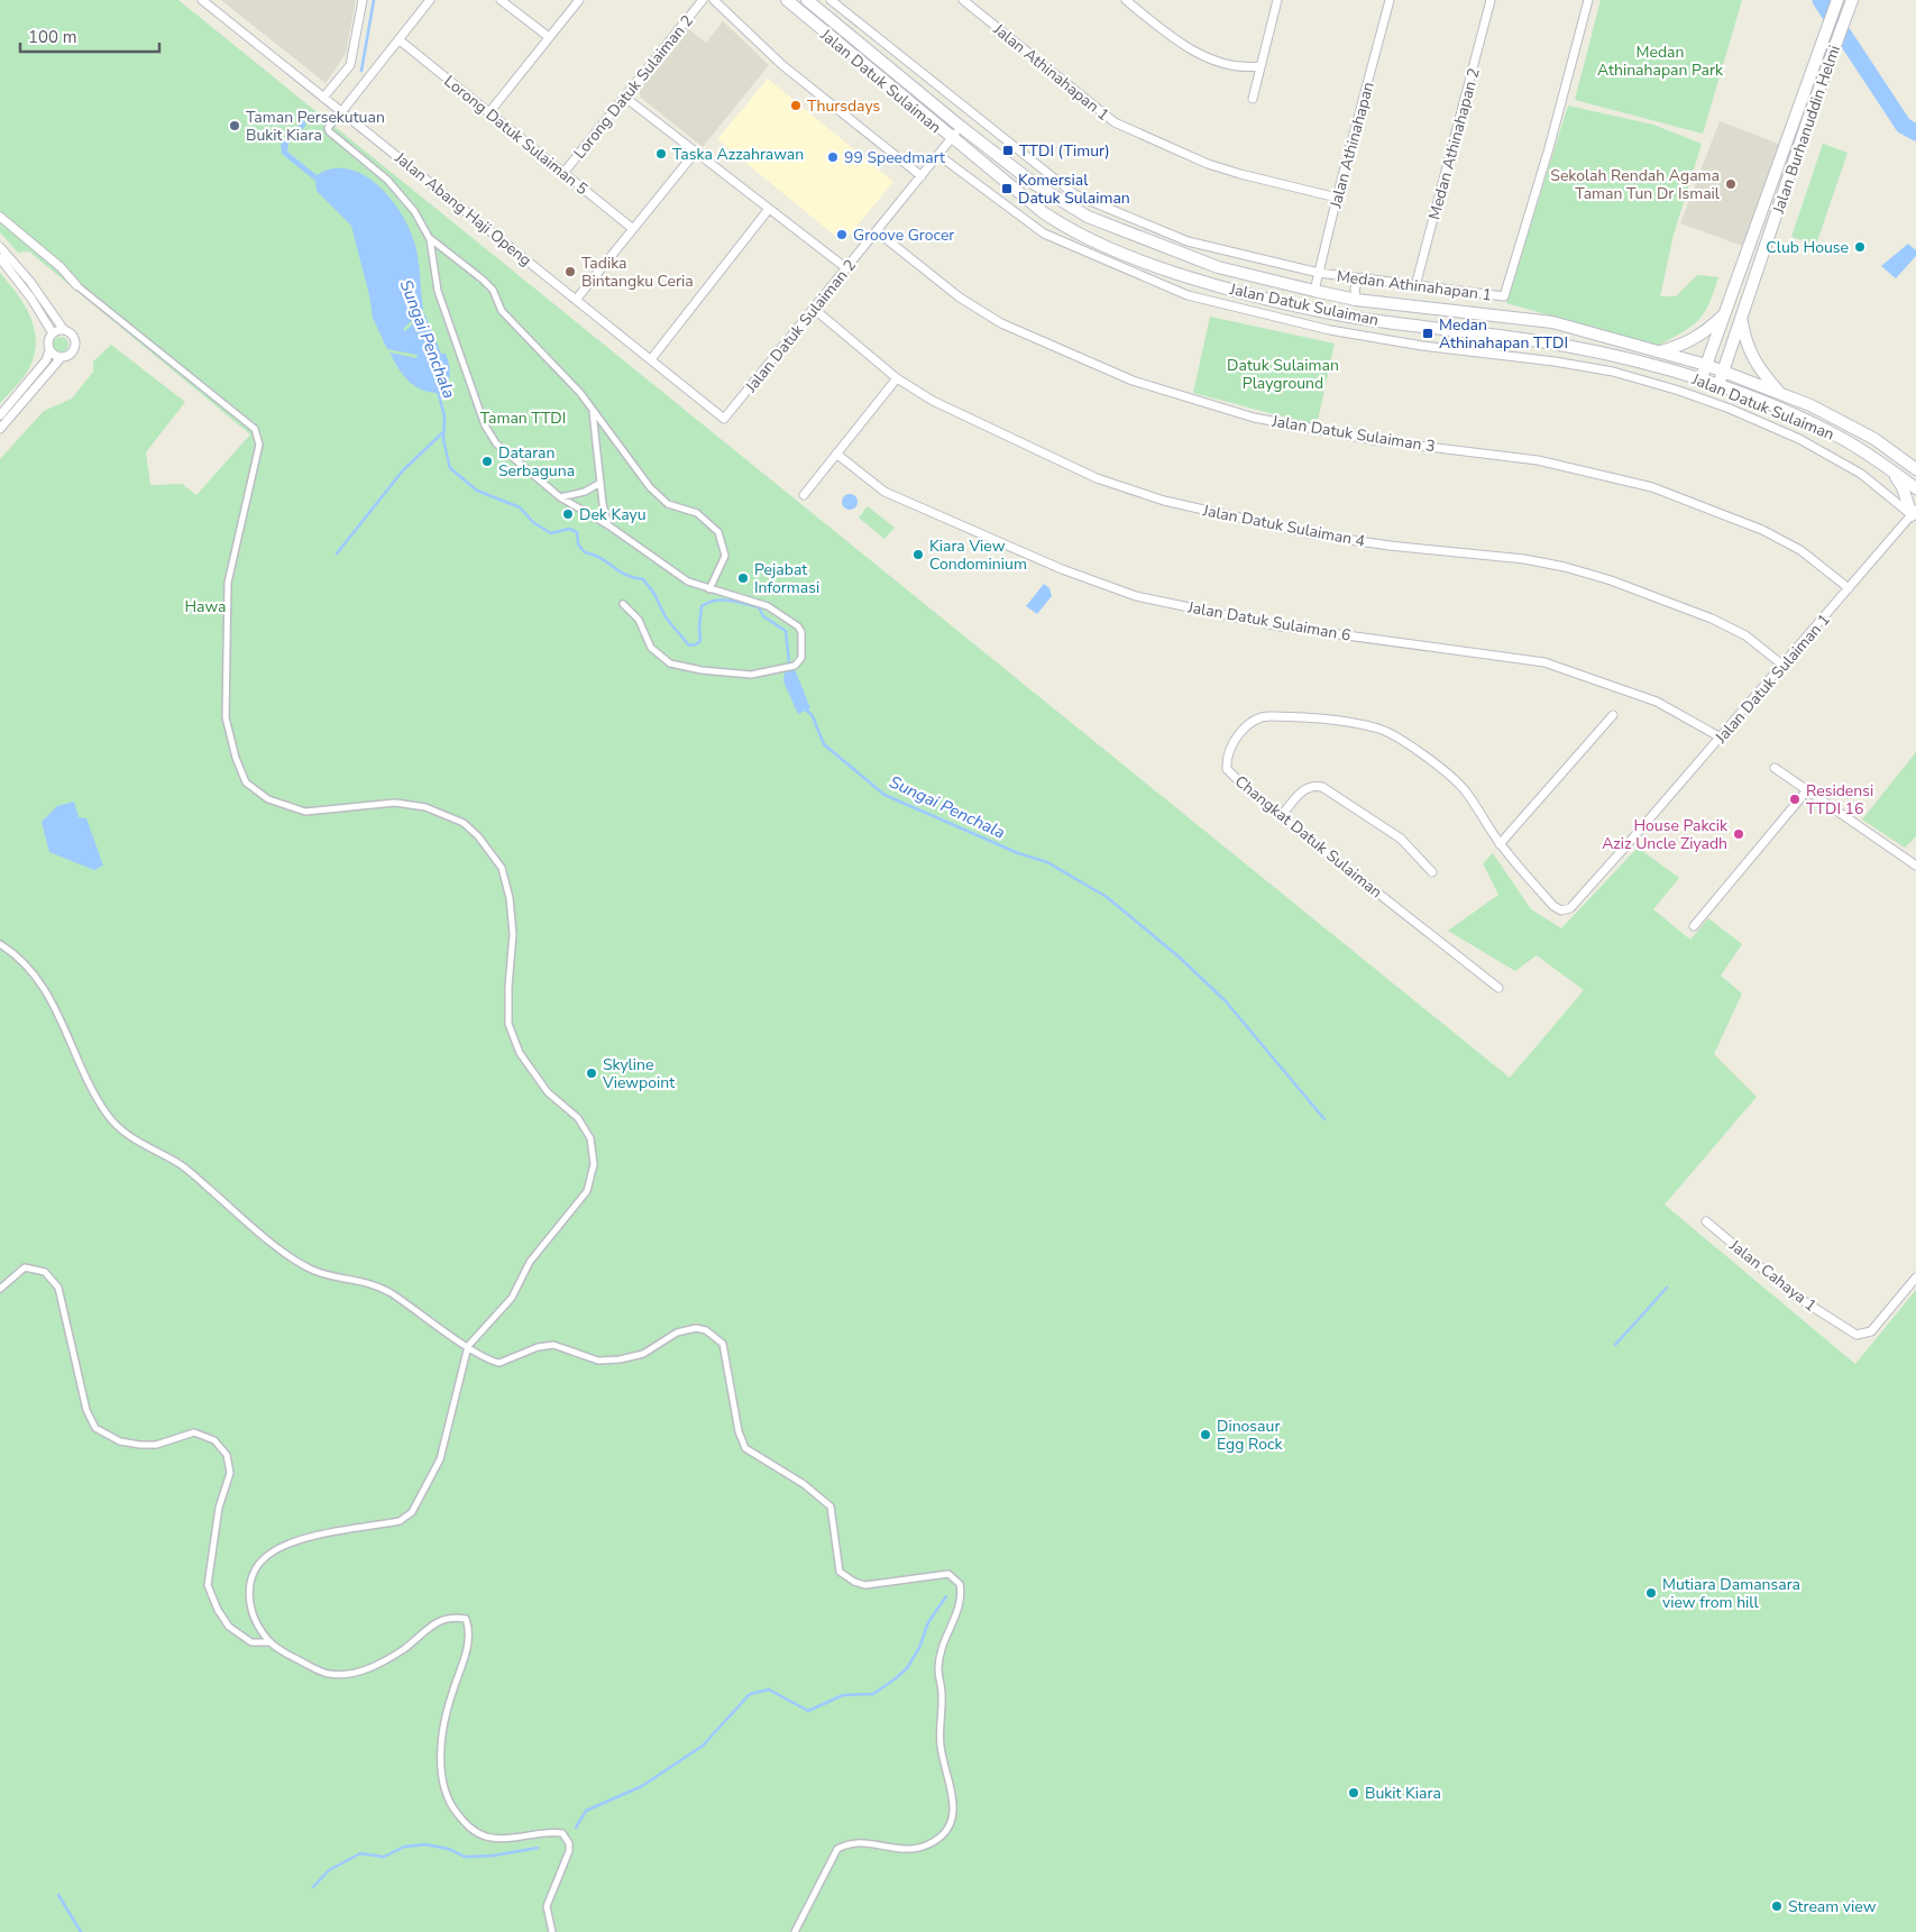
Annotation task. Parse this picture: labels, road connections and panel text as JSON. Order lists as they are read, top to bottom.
{
  "streets": {
    "main road": ["Jalan Datuk Sulaiman", "Jalan Burhanuddin Helmi"],
    "street": [
      "Jalan Athinahapan 1",
      "Lorong Datuk Sulaiman 2",
      "Lorong Datuk Sulaiman 5",
      "Medan Athinahapan 2",
      "Jalan Athinahapan",
      "Jalan Abang Haji Openg",
      "Medan Athinahapan 1",
      "Jalan Datuk Sulaiman 2",
      "Jalan Datuk Sulaiman 3",
      "Jalan Datuk Sulaiman 4",
      "Jalan Datuk Sulaiman 6",
      "Jalan Datuk Sulaiman 1",
      "Changkat Datuk Sulaiman",
      "Jalan Cahaya 1"
    ]
  },
  "crossings": [
    ["Jalan Athinahapan 1", "Jalan Athinahapan"],
    ["Jalan Datuk Sulaiman", "Jalan Burhanuddin Helmi"],
    ["Jalan Datuk Sulaiman", "Jalan Athinahapan"],
    ["Jalan Datuk Sulaiman", "Medan Athinahapan 1"],
    ["Jalan Datuk Sulaiman", "Jalan Datuk Sulaiman 2"],
    ["Jalan Datuk Sulaiman", "Jalan Datuk Sulaiman 1"],
    ["Lorong Datuk Sulaiman 2", "Lorong Datuk Sulaiman 5"],
    ["Medan Athinahapan 2", "Medan Athinahapan 1"],
    ["Jalan Athinahapan", "Medan Athinahapan 1"],
    ["Jalan Abang Haji Openg", "Jalan Datuk Sulaiman 2"],
    ["Jalan Datuk Sulaiman 2", "Jalan Datuk Sulaiman 3"],
    ["Jalan Datuk Sulaiman 2", "Jalan Datuk Sulaiman 4"],
    ["Jalan Datuk Sulaiman 3", "Jalan Datuk Sulaiman 1"],
    ["Jalan Datuk Sulaiman 4", "Jalan Datuk Sulaiman 1"],
    ["Jalan Datuk Sulaiman 6", "Jalan Datuk Sulaiman 1"],
    ["Jalan Datuk Sulaiman 1", "Changkat Datuk Sulaiman"]
  ],
  "water": ["Sungai Penchala"],
  "parks": [
    "Medan Athinahapan Park",
    "Datuk Sulaiman Playground",
    "Taman TTDI",
    "Hawa"
  ],
  "places": {
    "other": [
      "Thursdays",
      "Taman Persekutuan Bukit Kiara",
      "Taska Azzahrawan",
      "99 Speedmart",
      "Sekolah Rendah Agama Taman Tun Dr Ismail",
      "Groove Grocer",
      "Club House",
      "Tadika Bintangku Ceria",
      "Dataran Serbaguna",
      "Dek Kayu",
      "Kiara View Condominium",
      "Pejabat Informasi",
      "Residensi TTDI 16",
      "House Pakcik Aziz Uncle Ziyadh",
      "Skyline Viewpoint",
      "Dinosaur Egg Rock",
      "Mutiara Damansara view from hill",
      "Bukit Kiara",
      "Stream view"
    ],
    "transit": ["TTDI (Timur)", "Komersial Datuk Sulaiman", "Medan Athinahapan TTDI"]
  },
  "scale_bar": "100 m"
}
